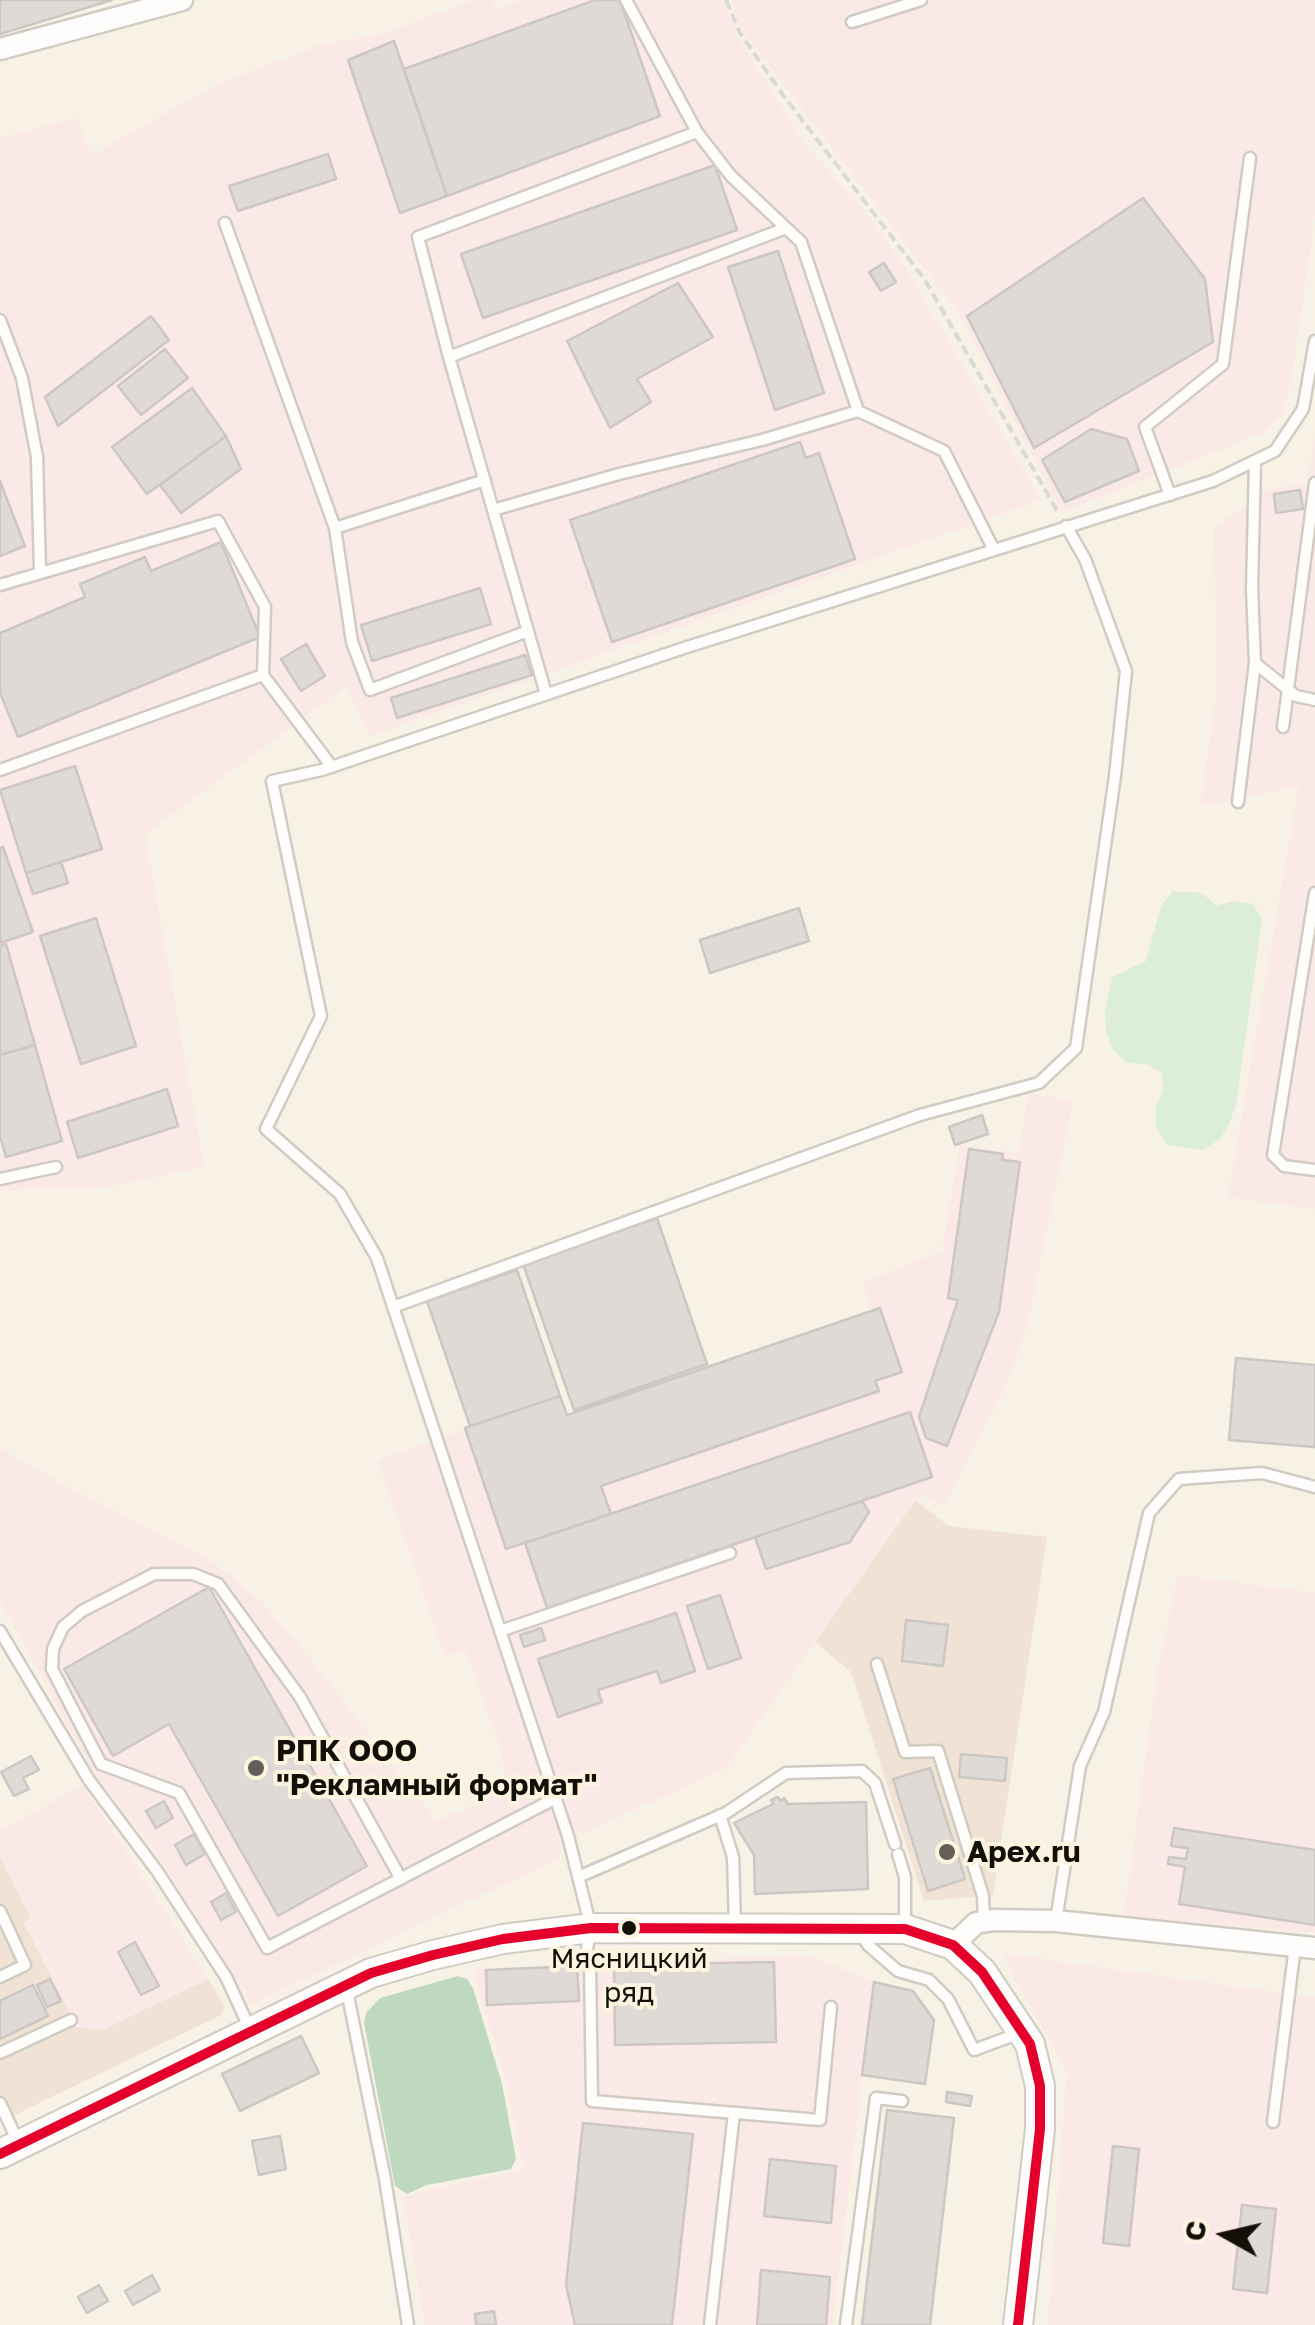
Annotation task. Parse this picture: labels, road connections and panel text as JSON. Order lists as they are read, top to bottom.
{
  "places": ["РПК ООО \"Рекламный формат\"", "Apex.ru", "Мясницкий ряд"],
  "north": "left"
}
